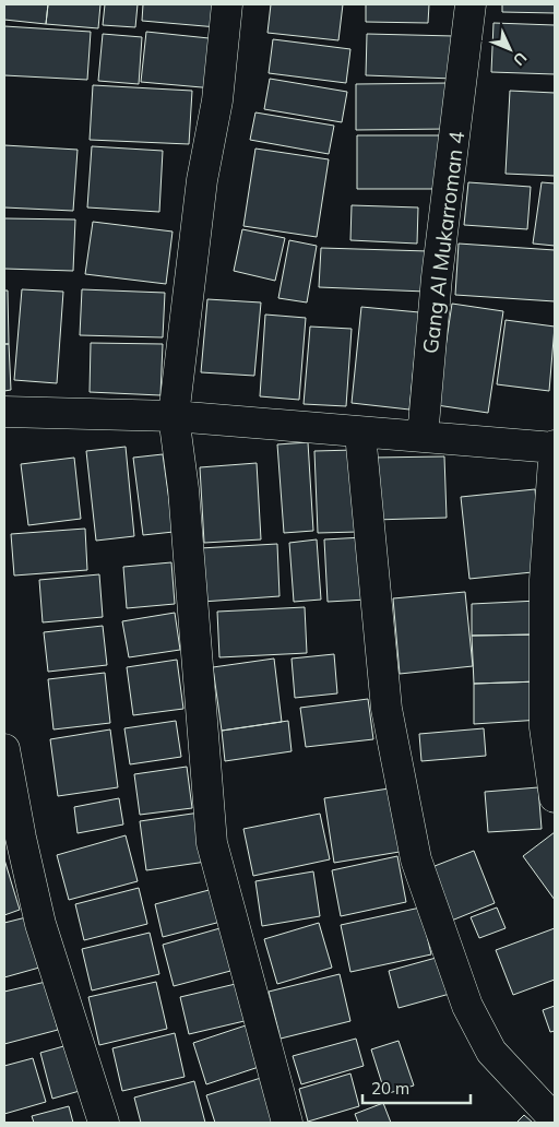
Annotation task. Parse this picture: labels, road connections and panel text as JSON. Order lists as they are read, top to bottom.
{
  "streets": {
    "street": ["Gang Al Mukarroman 4"]
  },
  "scale_bar": "20 m",
  "north": "bottom right"
}
